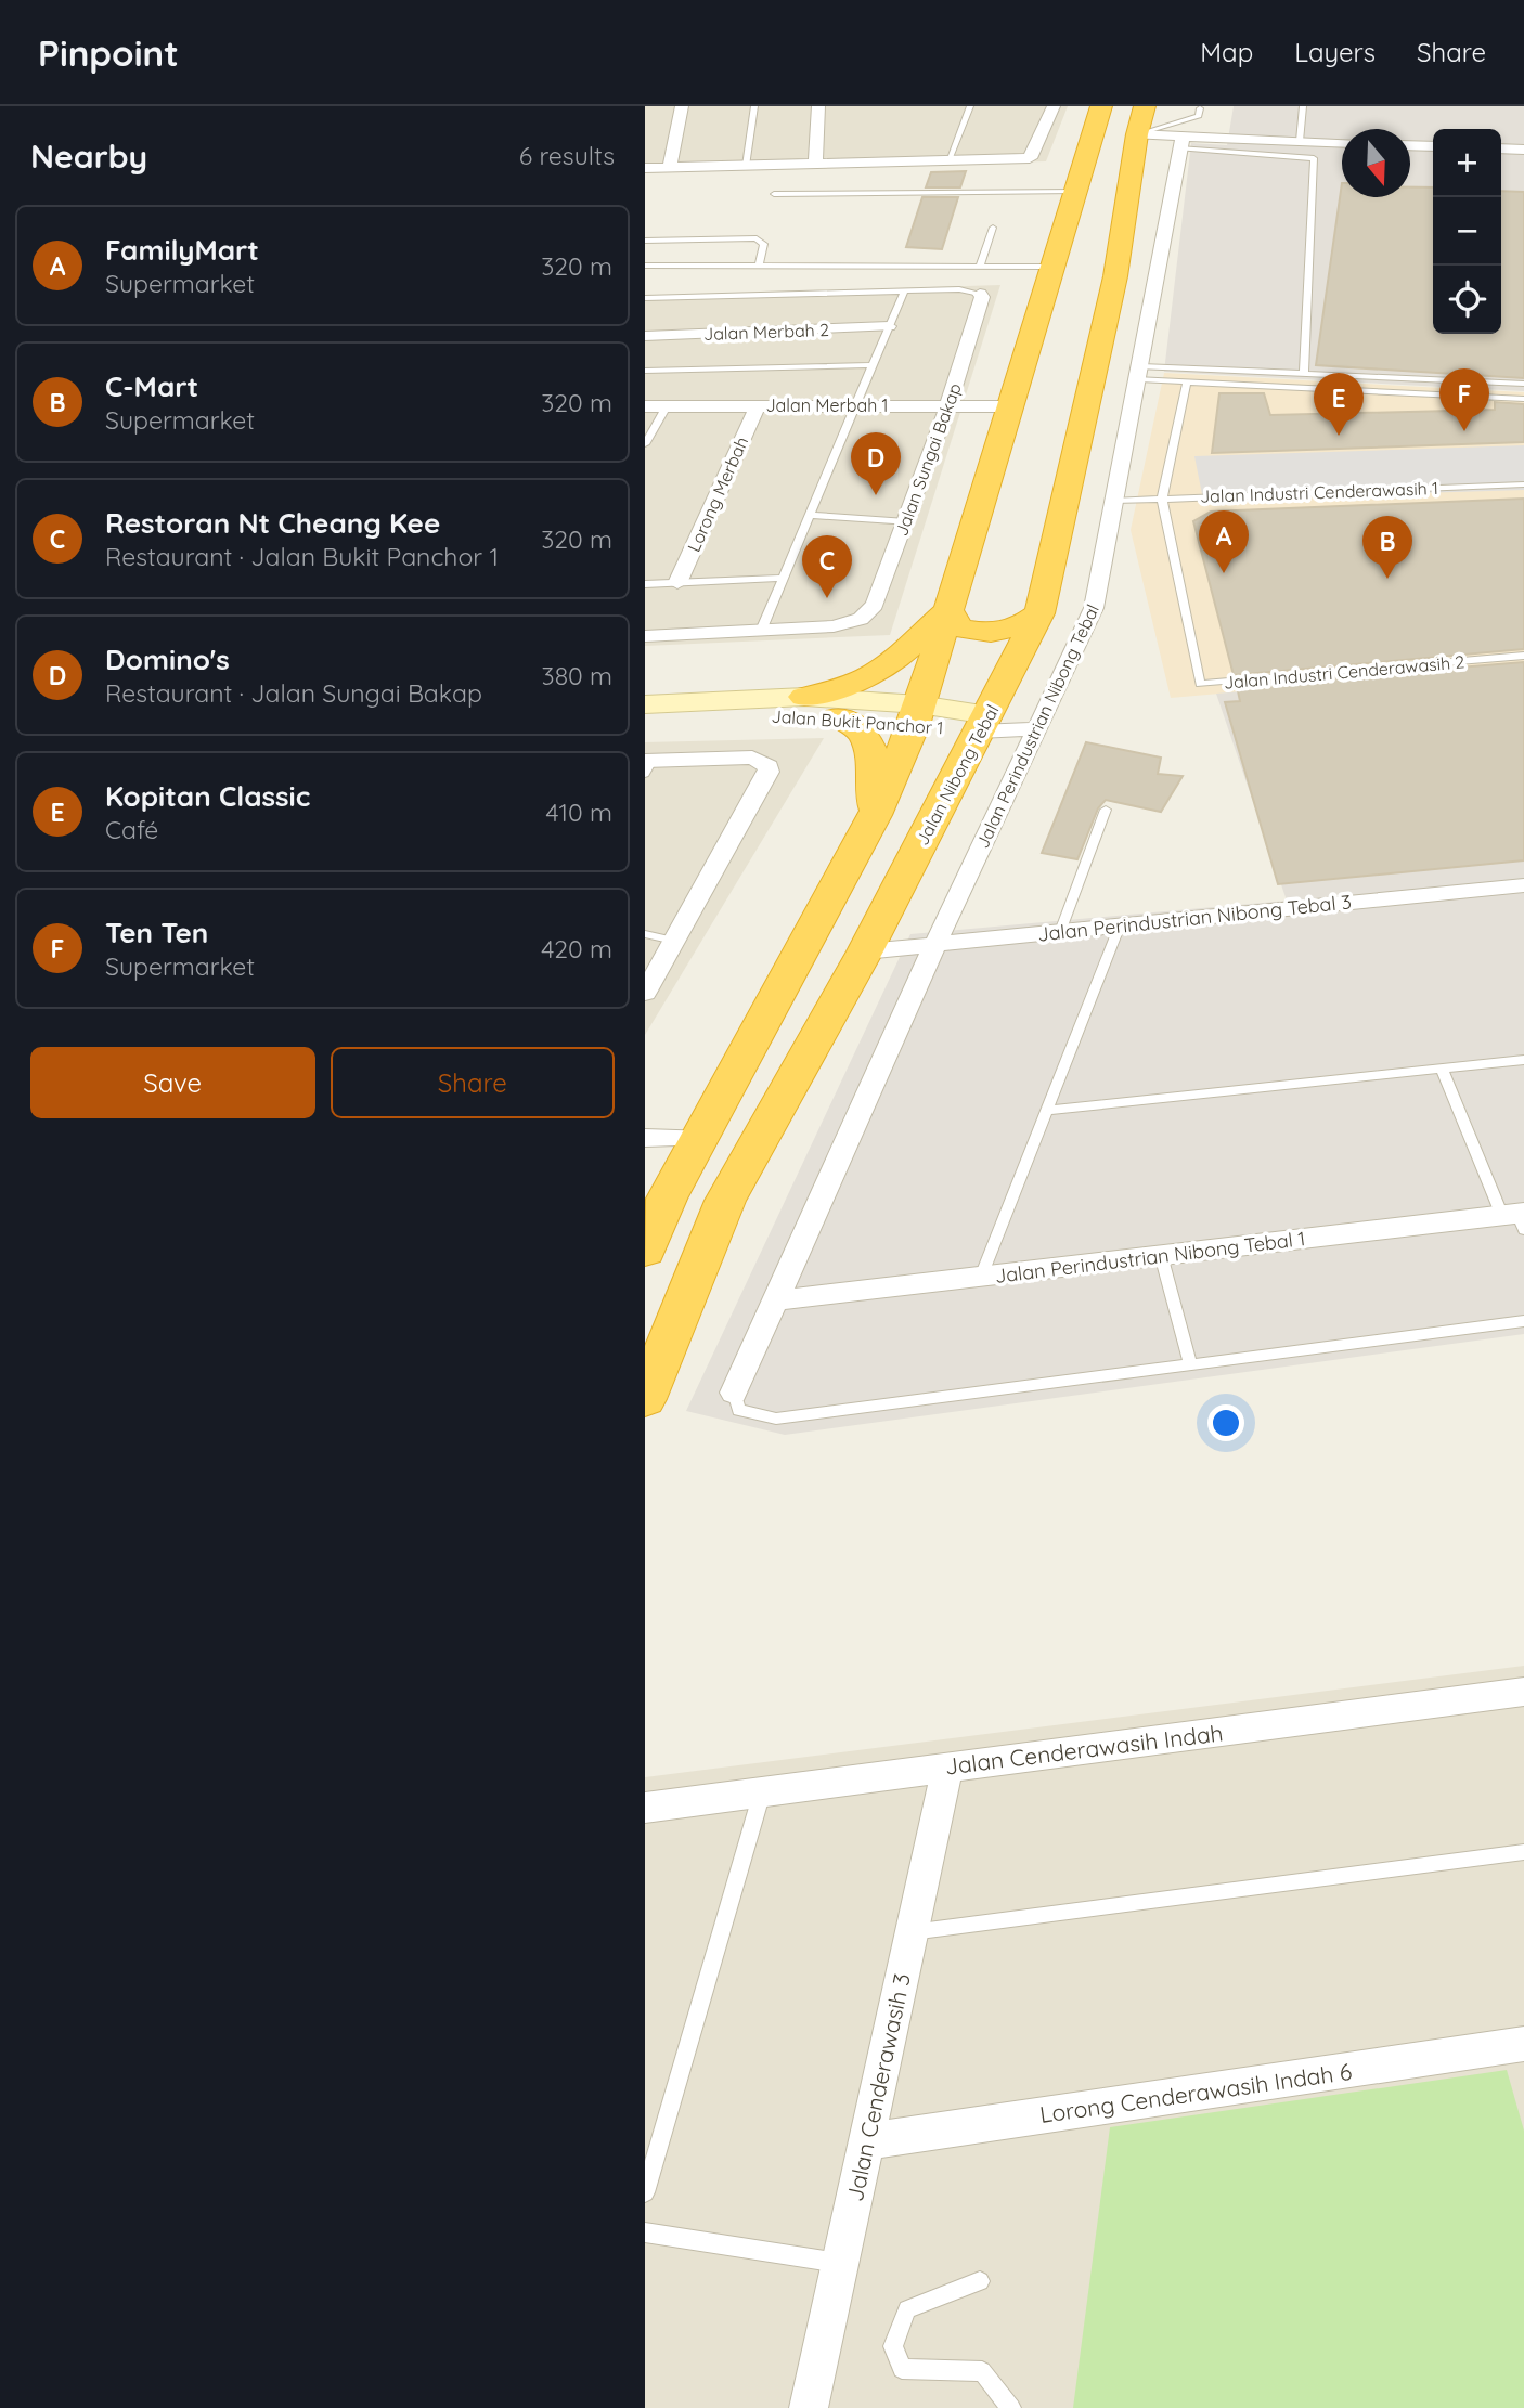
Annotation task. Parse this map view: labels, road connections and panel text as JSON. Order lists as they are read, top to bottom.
{
  "streets": {
    "highway": ["Jalan Nibong Tebal"],
    "street": [
      "Jalan Merbah 2",
      "Jalan Merbah 1",
      "Jalan Sungai Bakap",
      "Lorong Merbah",
      "Jalan Bukit Panchor 1",
      "Jalan Perindustrian Nibong Tebal",
      "Jalan Perindustrian Nibong Tebal 3",
      "Jalan Perindustrian Nibong Tebal 1",
      "Jalan Cenderawasih Indah",
      "Jalan Cenderawasih 3",
      "Lorong Cenderawasih Indah 6"
    ],
    "lane": ["Jalan Industri Cenderawasih 1", "Jalan Industri Cenderawasih 2"]
  },
  "crossings": [
    ["Jalan Merbah 1", "Jalan Sungai Bakap"],
    ["Jalan Merbah 1", "Lorong Merbah"],
    ["Jalan Industri Cenderawasih 1", "Jalan Industri Cenderawasih 2"],
    ["Jalan Industri Cenderawasih 1", "Jalan Perindustrian Nibong Tebal"],
    ["Jalan Bukit Panchor 1", "Jalan Nibong Tebal"],
    ["Jalan Perindustrian Nibong Tebal", "Jalan Perindustrian Nibong Tebal 3"],
    ["Jalan Perindustrian Nibong Tebal", "Jalan Perindustrian Nibong Tebal 1"],
    ["Jalan Nibong Tebal", "Jalan Perindustrian Nibong Tebal 3"],
    ["Jalan Cenderawasih Indah", "Jalan Cenderawasih 3"],
    ["Jalan Cenderawasih 3", "Lorong Cenderawasih Indah 6"]
  ],
  "north": "bottom",
  "page": {
    "header": "Pinpoint",
    "nav": ["Map", "Layers", "Share"],
    "heading": ["Nearby", "6 results"],
    "map_buttons": ["+", "−"],
    "list": [
      {
        "mark": "A",
        "name": "FamilyMart",
        "note": "Supermarket",
        "value": "320 m"
      },
      {
        "mark": "B",
        "name": "C-Mart",
        "note": "Supermarket",
        "value": "320 m"
      },
      {
        "mark": "C",
        "name": "Restoran Nt Cheang Kee",
        "note": "Restaurant · Jalan Bukit Panchor 1",
        "value": "320 m"
      },
      {
        "mark": "D",
        "name": "Domino's",
        "note": "Restaurant · Jalan Sungai Bakap",
        "value": "380 m"
      },
      {
        "mark": "E",
        "name": "Kopitan Classic",
        "note": "Café",
        "value": "410 m"
      },
      {
        "mark": "F",
        "name": "Ten Ten",
        "note": "Supermarket",
        "value": "420 m"
      }
    ],
    "pins": [
      "F",
      "E",
      "D",
      "A",
      "B",
      "C"
    ],
    "buttons": ["Save", "Share"]
  }
}
